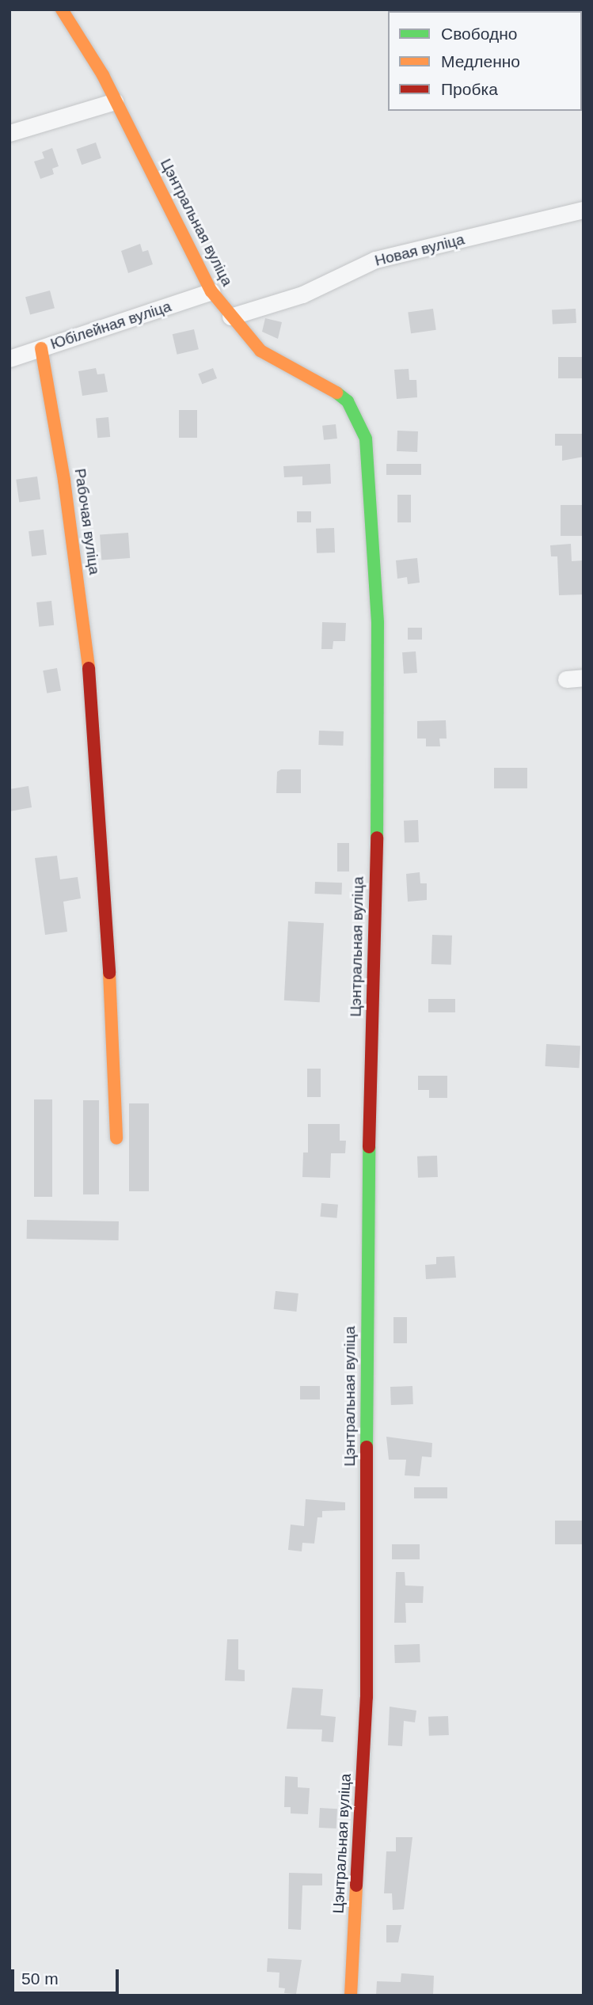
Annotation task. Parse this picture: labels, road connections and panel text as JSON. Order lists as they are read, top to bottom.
{
  "streets": {
    "street": [
      "Цэнтральная вуліца",
      "Новая вуліца",
      "Юбілейная вуліца",
      "Рабочая вуліца"
    ]
  },
  "crossings": [
    ["Цэнтральная вуліца", "Новая вуліца"],
    ["Цэнтральная вуліца", "Юбілейная вуліца"],
    ["Юбілейная вуліца", "Рабочая вуліца"]
  ],
  "legend": ["Свободно", "Медленно", "Пробка"],
  "scale_bar": "50 m"
}
